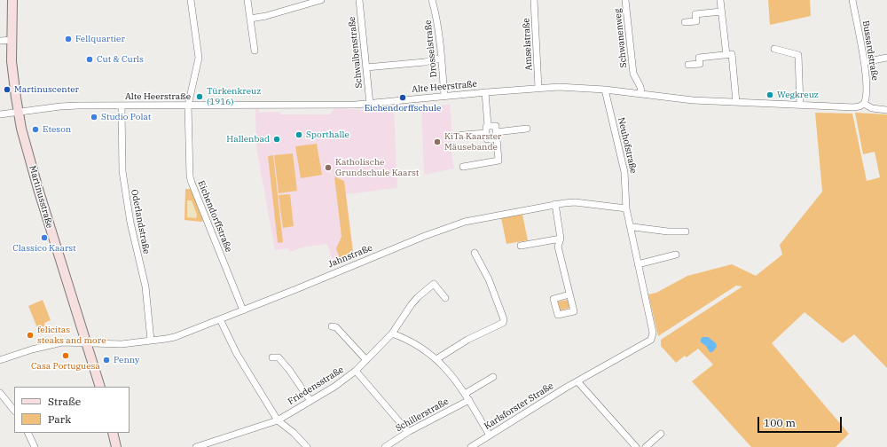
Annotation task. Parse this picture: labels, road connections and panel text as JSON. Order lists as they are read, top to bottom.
{
  "streets": {
    "main road": ["Martinusstraße"],
    "street": [
      "Schwanenweg",
      "Amselstraße",
      "Drosselstraße",
      "Bussardstraße",
      "Schwalbenstraße",
      "Alte Heerstraße",
      "Neuhofstraße",
      "Eichendorffstraße",
      "Oderlandstraße",
      "Jahnstraße",
      "Friedensstraße",
      "Karlsforster Straße",
      "Schillerstraße"
    ]
  },
  "crossings": [
    ["Schwanenweg", "Alte Heerstraße"],
    ["Amselstraße", "Alte Heerstraße"],
    ["Drosselstraße", "Alte Heerstraße"],
    ["Bussardstraße", "Alte Heerstraße"],
    ["Schwalbenstraße", "Alte Heerstraße"],
    ["Alte Heerstraße", "Neuhofstraße"],
    ["Alte Heerstraße", "Martinusstraße"],
    ["Alte Heerstraße", "Eichendorffstraße"],
    ["Alte Heerstraße", "Oderlandstraße"],
    ["Neuhofstraße", "Jahnstraße"],
    ["Neuhofstraße", "Karlsforster Straße"],
    ["Martinusstraße", "Jahnstraße"],
    ["Eichendorffstraße", "Jahnstraße"],
    ["Oderlandstraße", "Jahnstraße"]
  ],
  "places": [
    "Fellquartier",
    "Cut & Curls",
    "Martinuscenter",
    "Wegkreuz",
    "Türkenkreuz (1916)",
    "Eichendorffschule",
    "Studio Polat",
    "Eteson",
    "Sporthalle",
    "Hallenbad",
    "KiTa Kaarster Mäusebande",
    "Katholische Grundschule Kaarst",
    "Classico Kaarst",
    "felicitas steaks and more",
    "Casa Portuguesa",
    "Penny"
  ],
  "legend": ["Straße", "Park"],
  "scale_bar": "100 m"
}
